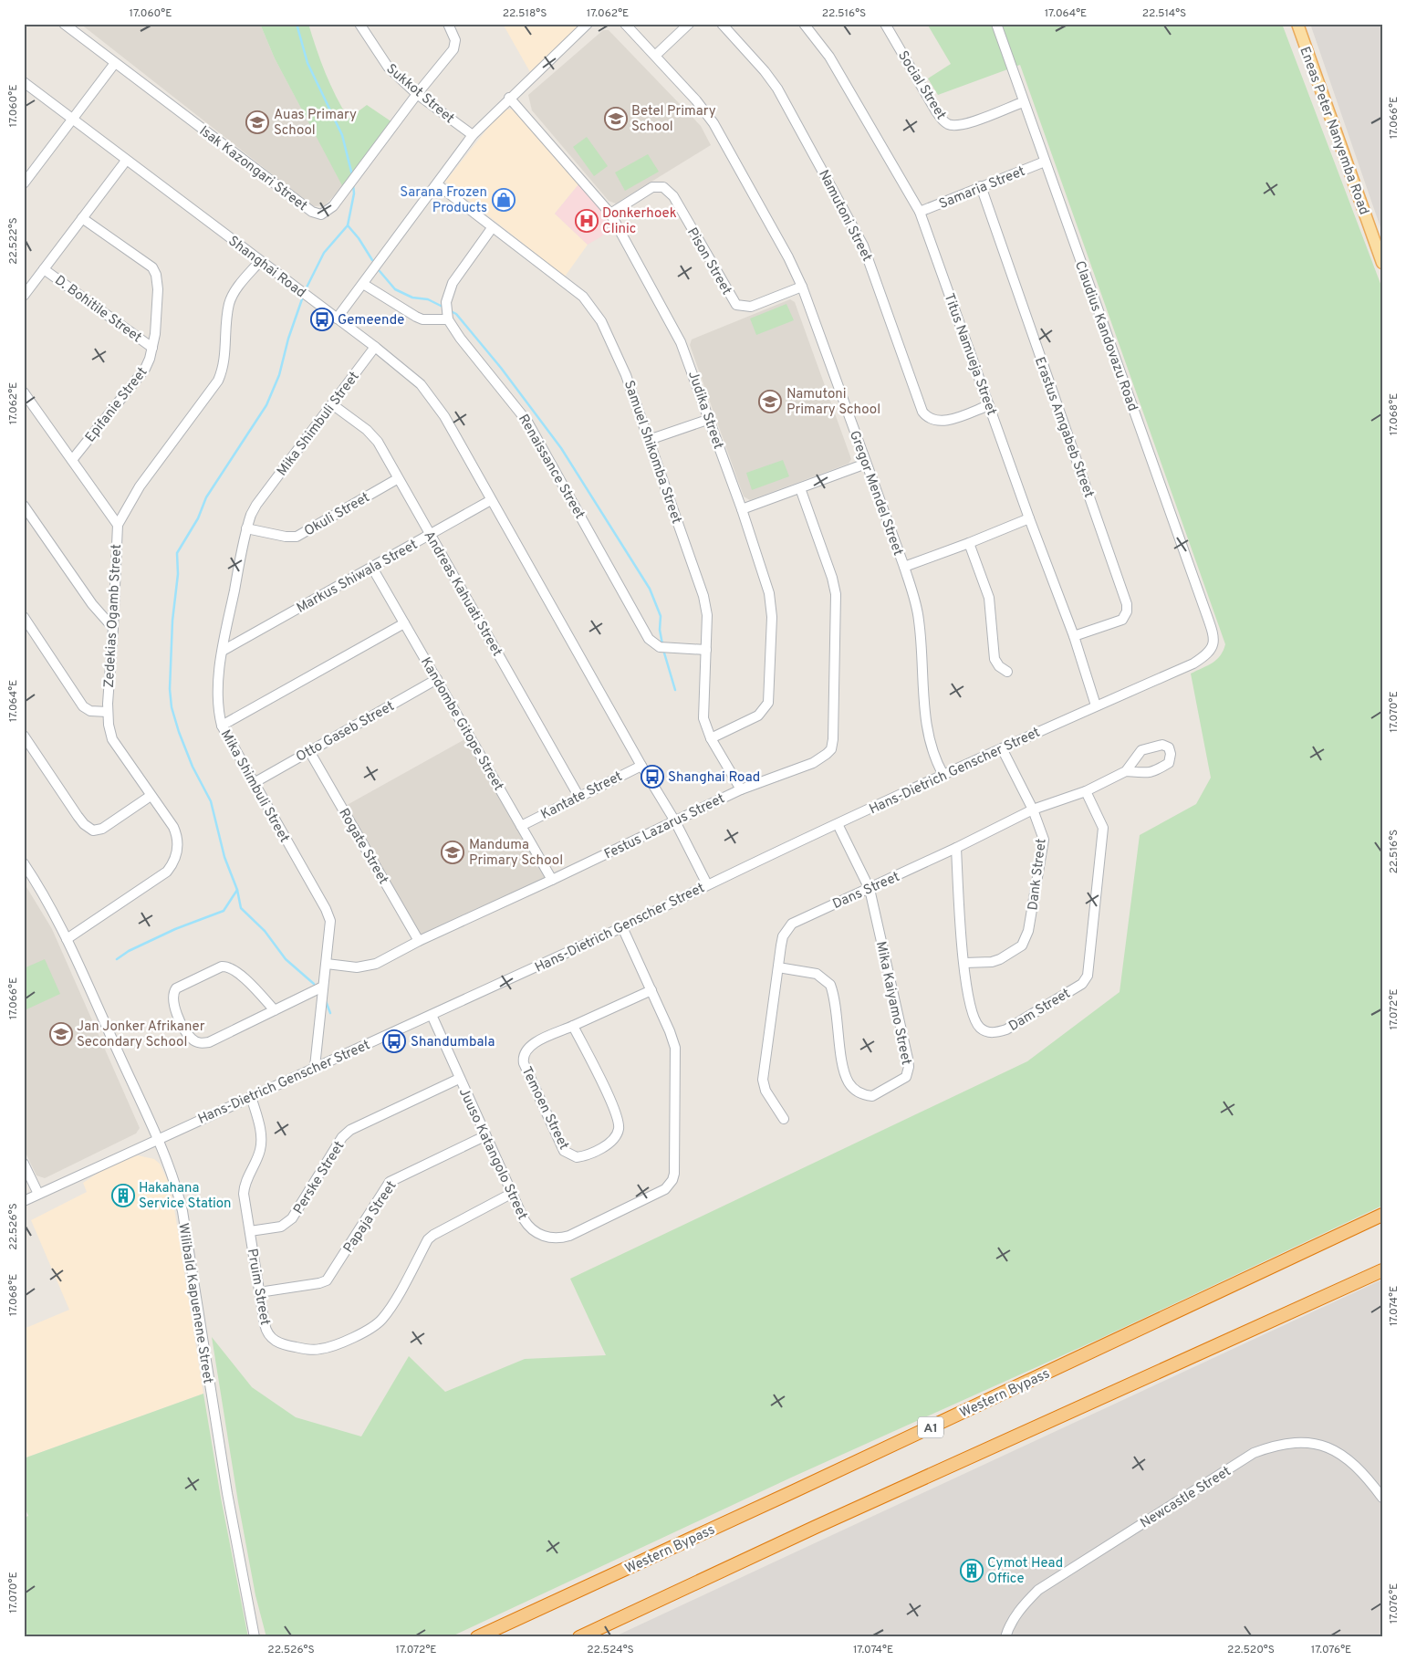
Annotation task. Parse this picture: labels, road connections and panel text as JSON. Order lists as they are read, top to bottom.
{
  "streets": {
    "highway": ["Western Bypass", "A1"],
    "main road": ["Eneas Peter Nanyemba Road"],
    "street": [
      "Social Street",
      "Sukkot Street",
      "Isak Kazongari Street",
      "Samaria Street",
      "Namutoni Street",
      "Pison Street",
      "Shanghai Road",
      "D. Bohitile Street",
      "Claudius Kandovazu Road",
      "Titus Namueja Street",
      "Epifanie Street",
      "Judika Street",
      "Mika Shimbuli Street",
      "Erastus Amgabeb Street",
      "Samuel Shikomba Street",
      "Renaissance Street",
      "Gregor Mendel Street",
      "Okuli Street",
      "Markus Shiwala Street",
      "Andreas Kahuati Street",
      "Zedekias Ogamb Street",
      "Kandombe Gitope Street",
      "Otto Gaseb Street",
      "Hans-Dietrich Genscher Street",
      "Kantate Street",
      "Festus Lazarus Street",
      "Rogate Street",
      "Dank Street",
      "Dans Street",
      "Mika Kaiyamo Street",
      "Dam Street",
      "Temoen Street",
      "Juuso Katangolo Street",
      "Perske Street",
      "Papaja Street",
      "Pruim Street",
      "Wilibald Kapuenene Street",
      "Newcastle Street"
    ]
  },
  "crossings": [
    ["Social Street", "Claudius Kandovazu Road"],
    ["Sukkot Street", "Isak Kazongari Street"],
    ["Samaria Street", "Claudius Kandovazu Road"],
    ["Samaria Street", "Titus Namueja Street"],
    ["Samaria Street", "Erastus Amgabeb Street"],
    ["Namutoni Street", "Titus Namueja Street"],
    ["Pison Street", "Judika Street"],
    ["Pison Street", "Gregor Mendel Street"],
    ["Shanghai Road", "Mika Shimbuli Street"],
    ["Shanghai Road", "Markus Shiwala Street"],
    ["Shanghai Road", "Zedekias Ogamb Street"],
    ["Shanghai Road", "Hans-Dietrich Genscher Street"],
    ["Shanghai Road", "Kantate Street"],
    ["Shanghai Road", "Festus Lazarus Street"],
    ["D. Bohitile Street", "Epifanie Street"],
    ["Claudius Kandovazu Road", "Hans-Dietrich Genscher Street"],
    ["Titus Namueja Street", "Erastus Amgabeb Street"],
    ["Titus Namueja Street", "Hans-Dietrich Genscher Street"],
    ["Judika Street", "Samuel Shikomba Street"],
    ["Mika Shimbuli Street", "Okuli Street"],
    ["Mika Shimbuli Street", "Markus Shiwala Street"],
    ["Mika Shimbuli Street", "Andreas Kahuati Street"],
    ["Mika Shimbuli Street", "Otto Gaseb Street"],
    ["Mika Shimbuli Street", "Hans-Dietrich Genscher Street"],
    ["Mika Shimbuli Street", "Festus Lazarus Street"],
    ["Samuel Shikomba Street", "Renaissance Street"],
    ["Samuel Shikomba Street", "Festus Lazarus Street"],
    ["Gregor Mendel Street", "Hans-Dietrich Genscher Street"],
    ["Okuli Street", "Andreas Kahuati Street"],
    ["Markus Shiwala Street", "Andreas Kahuati Street"],
    ["Markus Shiwala Street", "Kandombe Gitope Street"],
    ["Andreas Kahuati Street", "Kantate Street"],
    ["Zedekias Ogamb Street", "Wilibald Kapuenene Street"],
    ["Kandombe Gitope Street", "Otto Gaseb Street"],
    ["Kandombe Gitope Street", "Kantate Street"],
    ["Kandombe Gitope Street", "Festus Lazarus Street"],
    ["Otto Gaseb Street", "Rogate Street"],
    ["Hans-Dietrich Genscher Street", "Dank Street"],
    ["Hans-Dietrich Genscher Street", "Mika Kaiyamo Street"],
    ["Hans-Dietrich Genscher Street", "Juuso Katangolo Street"],
    ["Hans-Dietrich Genscher Street", "Pruim Street"],
    ["Hans-Dietrich Genscher Street", "Wilibald Kapuenene Street"],
    ["Festus Lazarus Street", "Rogate Street"],
    ["Dank Street", "Dans Street"],
    ["Dank Street", "Dam Street"],
    ["Dans Street", "Mika Kaiyamo Street"],
    ["Dans Street", "Dam Street"],
    ["Temoen Street", "Juuso Katangolo Street"],
    ["Juuso Katangolo Street", "Perske Street"],
    ["Juuso Katangolo Street", "Papaja Street"],
    ["Juuso Katangolo Street", "Pruim Street"],
    ["Perske Street", "Pruim Street"],
    ["Papaja Street", "Pruim Street"]
  ],
  "places": {
    "school or university": [
      "Betel Primary School",
      "Auas Primary School",
      "Namutoni Primary School",
      "Manduma Primary School",
      "Jan Jonker Afrikaner Secondary School"
    ],
    "shop": ["Sarana Frozen Products"],
    "hospital": ["Donkerhoek Clinic"],
    "bus stop": ["Gemeende", "Shanghai Road", "Shandumbala"],
    "building": ["Hakahana Service Station", "Cymot Head Office"]
  },
  "coordinates": [
    "17.060°E",
    "22.518°S",
    "17.062°E",
    "22.516°S",
    "17.064°E",
    "22.514°S",
    "17.066°E",
    "22.522°S",
    "17.068°E",
    "17.070°E",
    "17.072°E",
    "22.526°S",
    "17.074°E",
    "17.076°E",
    "22.524°S",
    "22.520°S"
  ]
}
